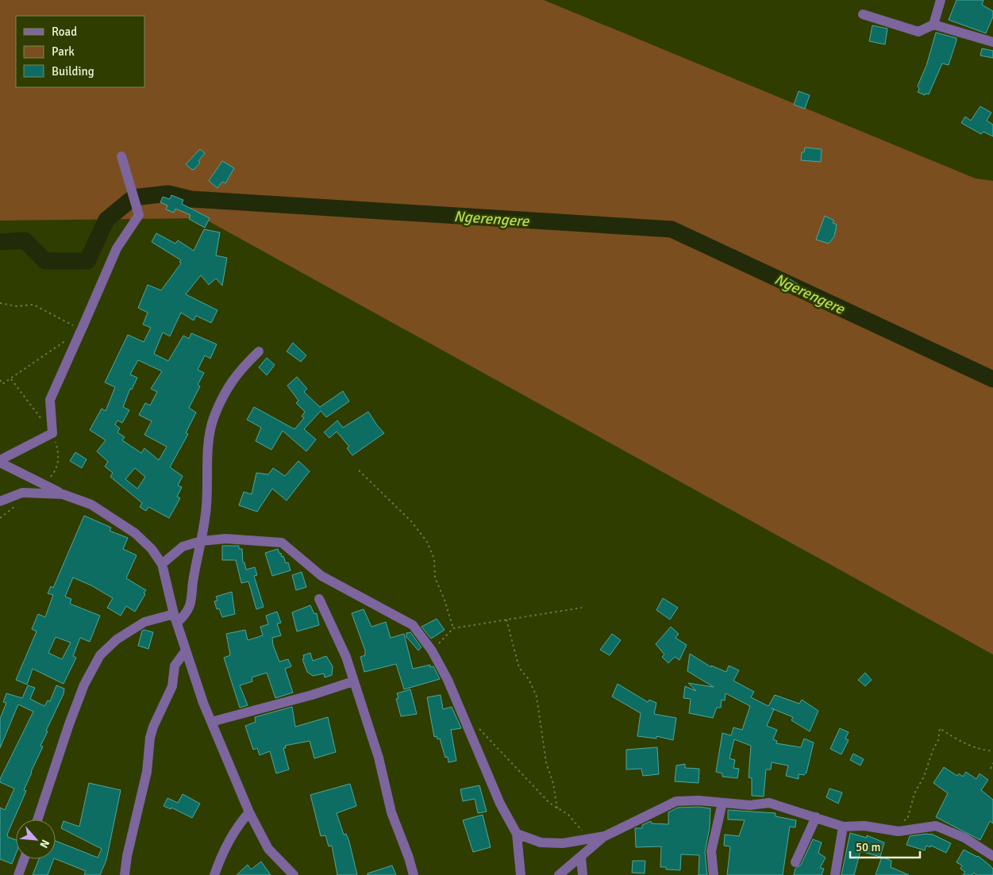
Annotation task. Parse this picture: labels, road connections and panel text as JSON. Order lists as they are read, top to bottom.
{
  "water": ["Ngerengere"],
  "legend": ["Road", "Park", "Building"],
  "scale_bar": "50 m",
  "north": "bottom right"
}
